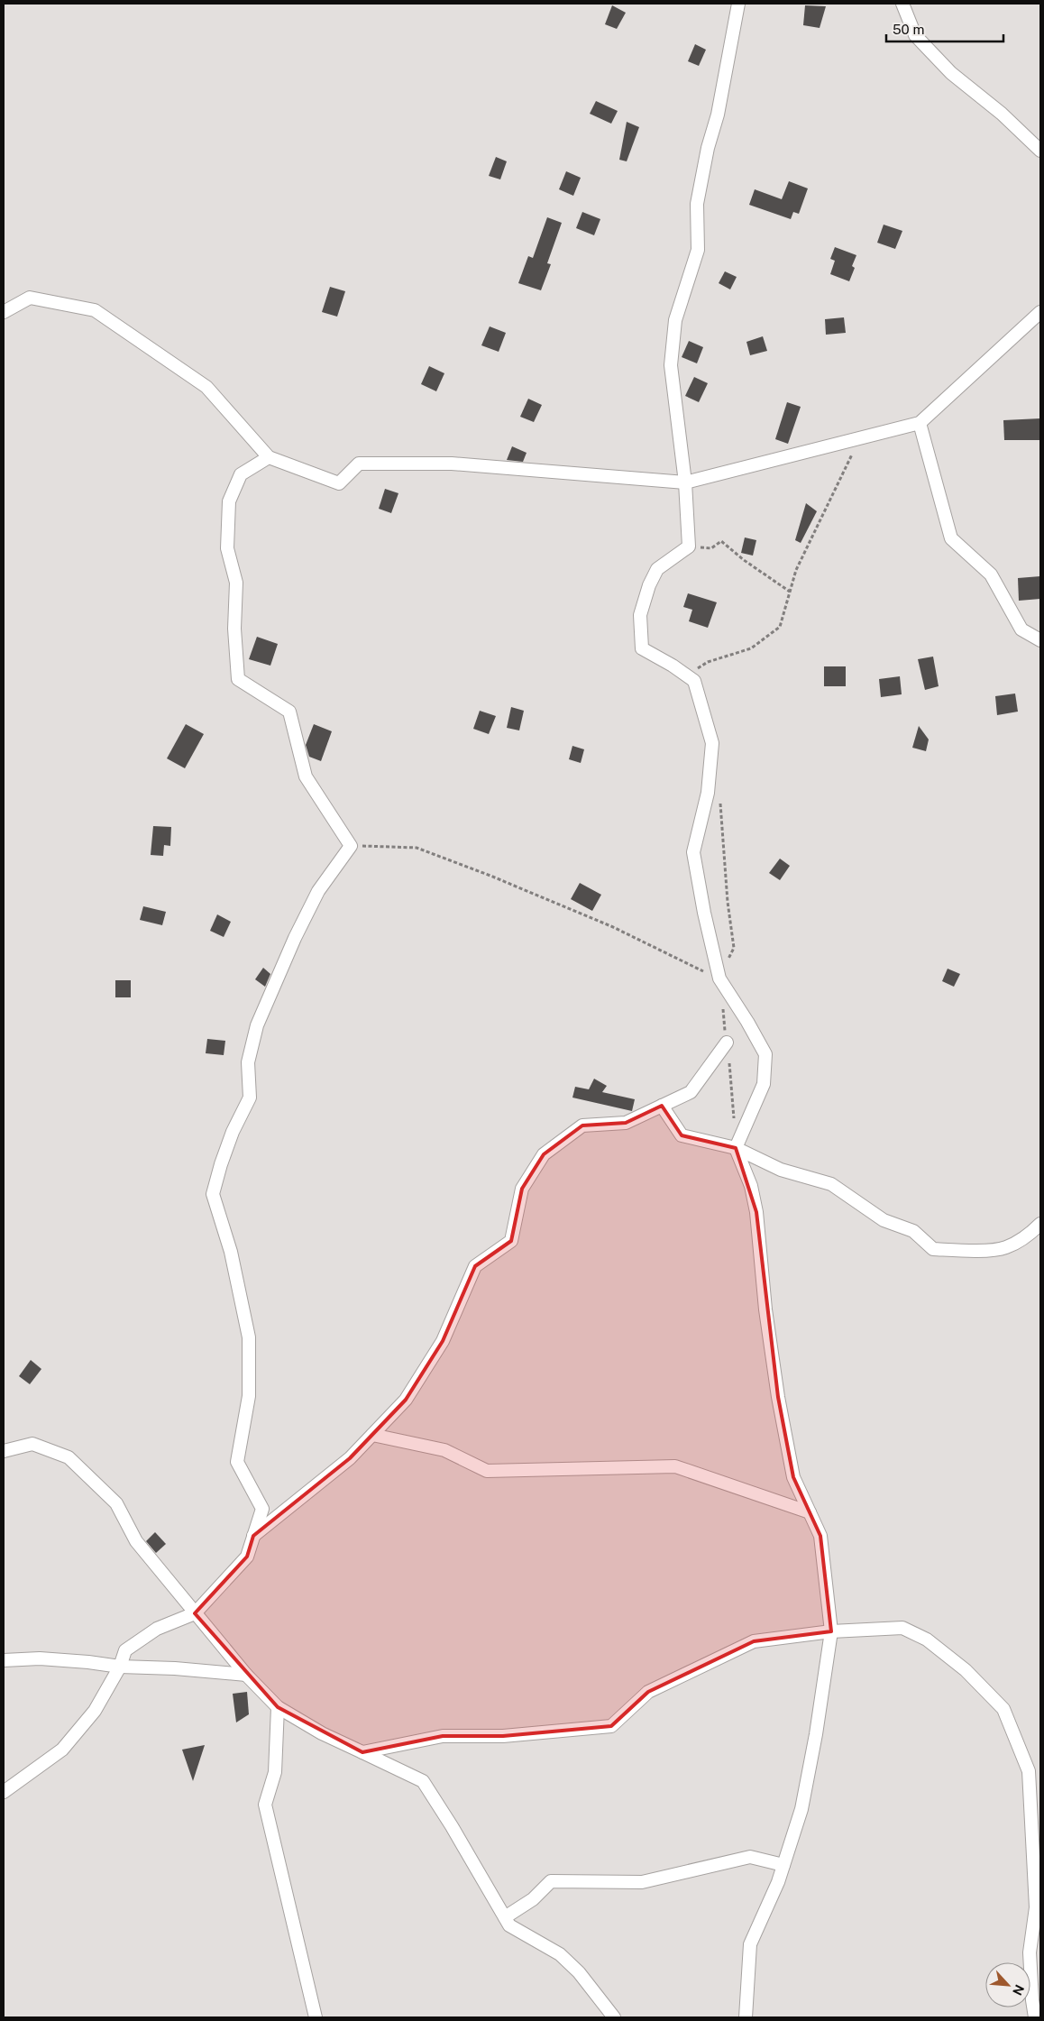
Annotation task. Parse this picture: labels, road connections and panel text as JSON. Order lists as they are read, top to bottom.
{
  "scale_bar": "50 m",
  "north": "bottom right"
}
